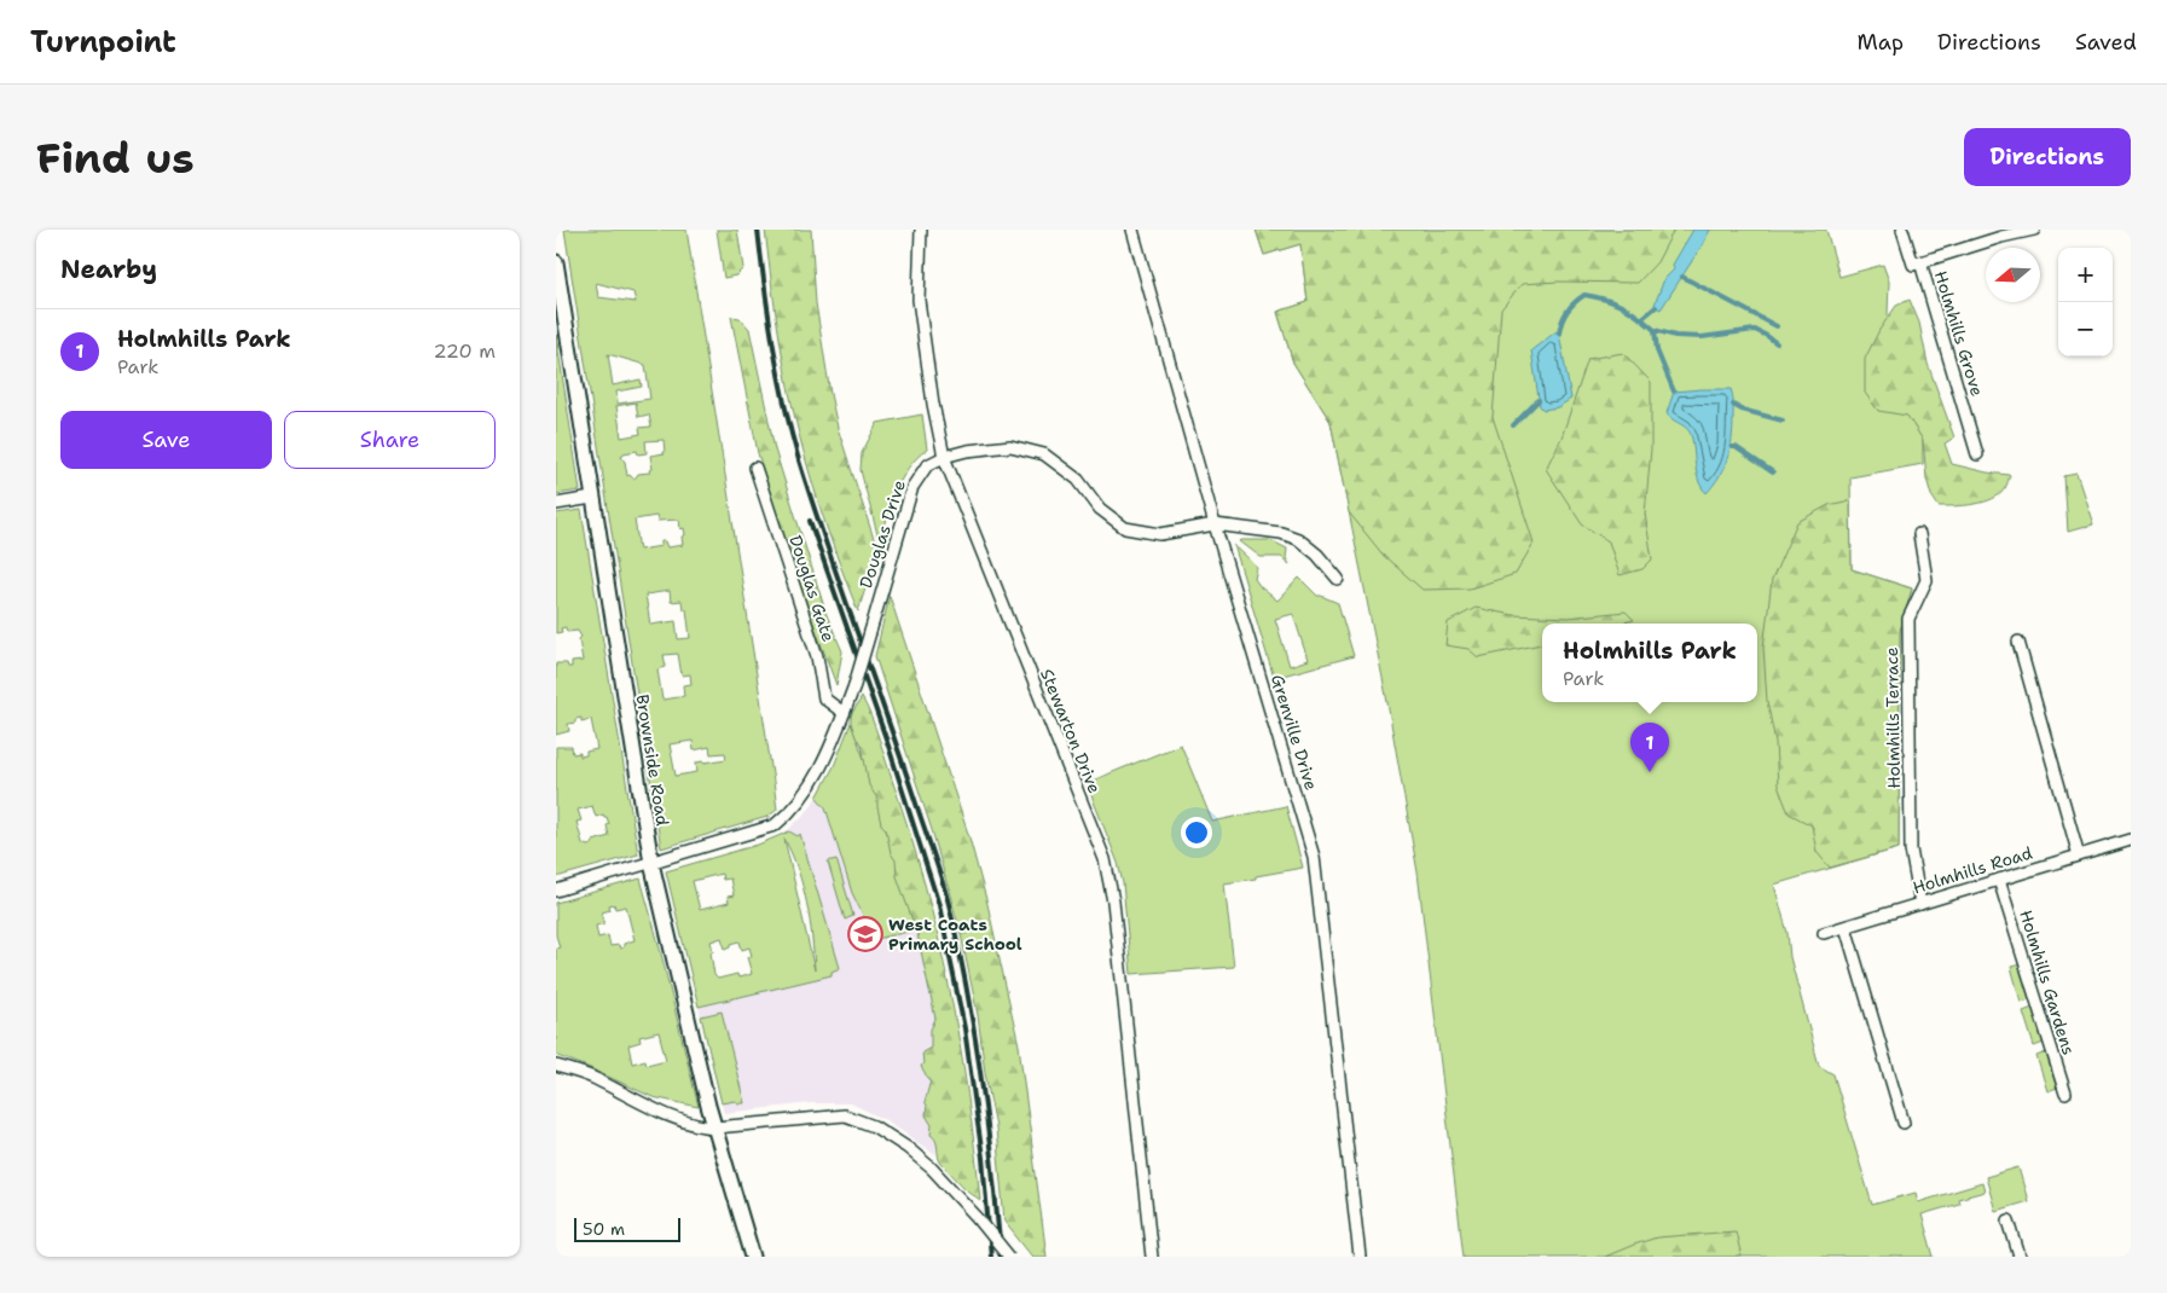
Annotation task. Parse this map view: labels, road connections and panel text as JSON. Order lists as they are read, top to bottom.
{
  "streets": {
    "street": [
      "Holmhills Grove",
      "Douglas Drive",
      "Douglas Gate",
      "Holmhills Terrace",
      "Stewarton Drive",
      "Grenville Drive",
      "Brownside Road",
      "Holmhills Road",
      "Holmhills Gardens"
    ]
  },
  "crossings": [
    ["Douglas Drive", "Douglas Gate"],
    ["Douglas Drive", "Stewarton Drive"],
    ["Douglas Drive", "Grenville Drive"],
    ["Douglas Drive", "Brownside Road"],
    ["Holmhills Terrace", "Holmhills Road"],
    ["Holmhills Road", "Holmhills Gardens"]
  ],
  "places": {
    "school or university": ["West Coats Primary School"]
  },
  "scale_bar": "50 m",
  "north": "left",
  "page": {
    "header": "Turnpoint",
    "nav": ["Map", "Directions", "Saved"],
    "buttons": [
      "Directions",
      ["Save", "Share"]
    ],
    "title": "Find us",
    "heading": "Nearby",
    "map_buttons": ["+", "−"],
    "list": [
      {
        "mark": "1",
        "name": "Holmhills Park",
        "note": "Park",
        "value": "220 m"
      }
    ],
    "popup": ["Holmhills Park", "Park"],
    "pins": "1",
    "scale": "50 m"
  }
}
